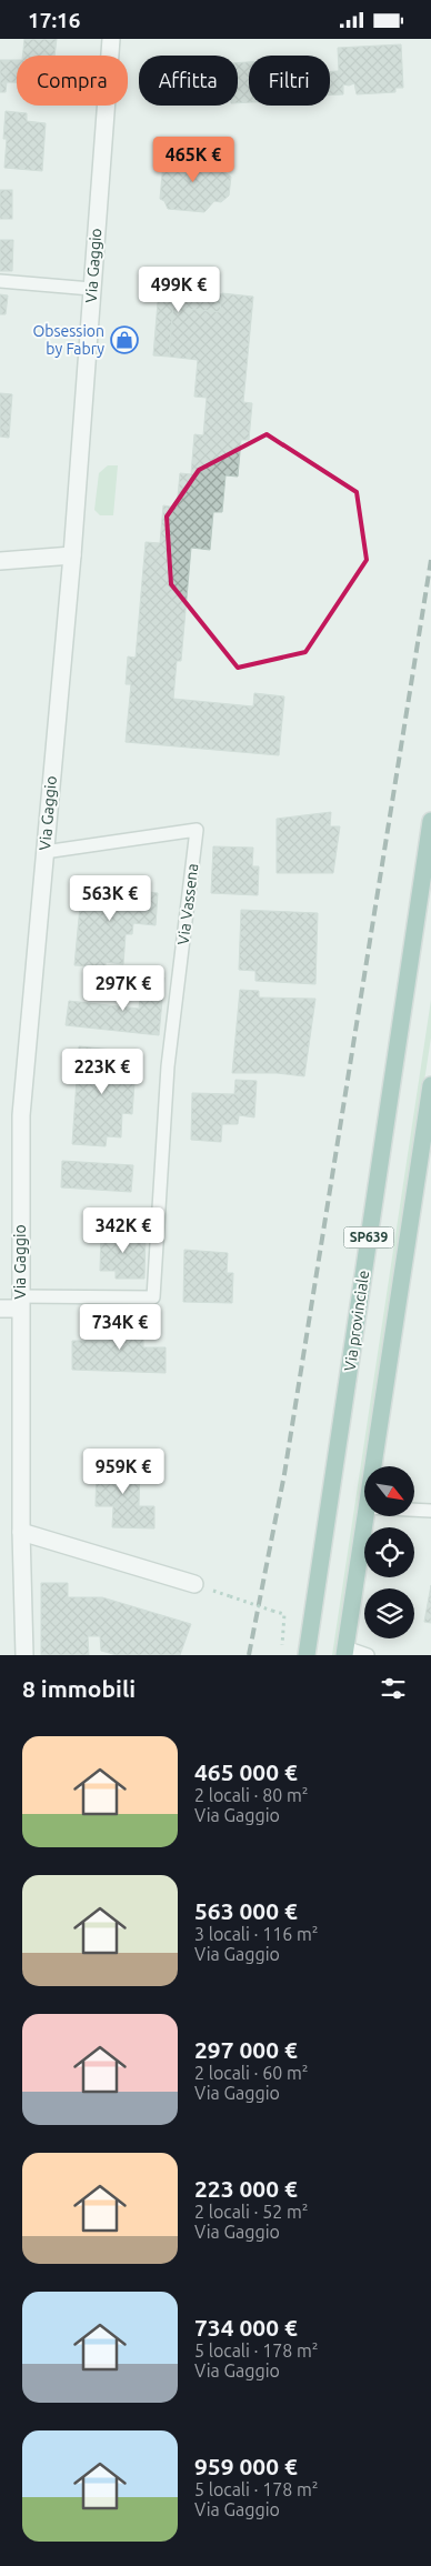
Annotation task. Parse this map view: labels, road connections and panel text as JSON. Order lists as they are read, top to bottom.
{
  "streets": {
    "main road": ["SP639", "Via provinciale"],
    "street": ["Via Gaggio"],
    "lane": ["Via Vassena"]
  },
  "crossings": [
    ["Via Gaggio", "Via Vassena"]
  ],
  "places": {
    "shop": ["Obsession by Fabry"]
  },
  "north": "bottom right",
  "page": {
    "status": "17:16",
    "chip": ["Compra", "Affitta", "Filtri"],
    "price": [
      "465K €",
      "499K €",
      "563K €",
      "297K €",
      "223K €",
      "342K €",
      "734K €",
      "959K €"
    ],
    "heading": "8 immobili",
    "list": [
      {
        "name": "465 000 €",
        "note": "2 locali · 80 m² · Via Gaggio"
      },
      {
        "name": "563 000 €",
        "note": "3 locali · 116 m² · Via Gaggio"
      },
      {
        "name": "297 000 €",
        "note": "2 locali · 60 m² · Via Gaggio"
      },
      {
        "name": "223 000 €",
        "note": "2 locali · 52 m² · Via Gaggio"
      },
      {
        "name": "734 000 €",
        "note": "5 locali · 178 m² · Via Gaggio"
      },
      {
        "name": "959 000 €",
        "note": "5 locali · 178 m² · Via Gaggio"
      }
    ]
  }
}
